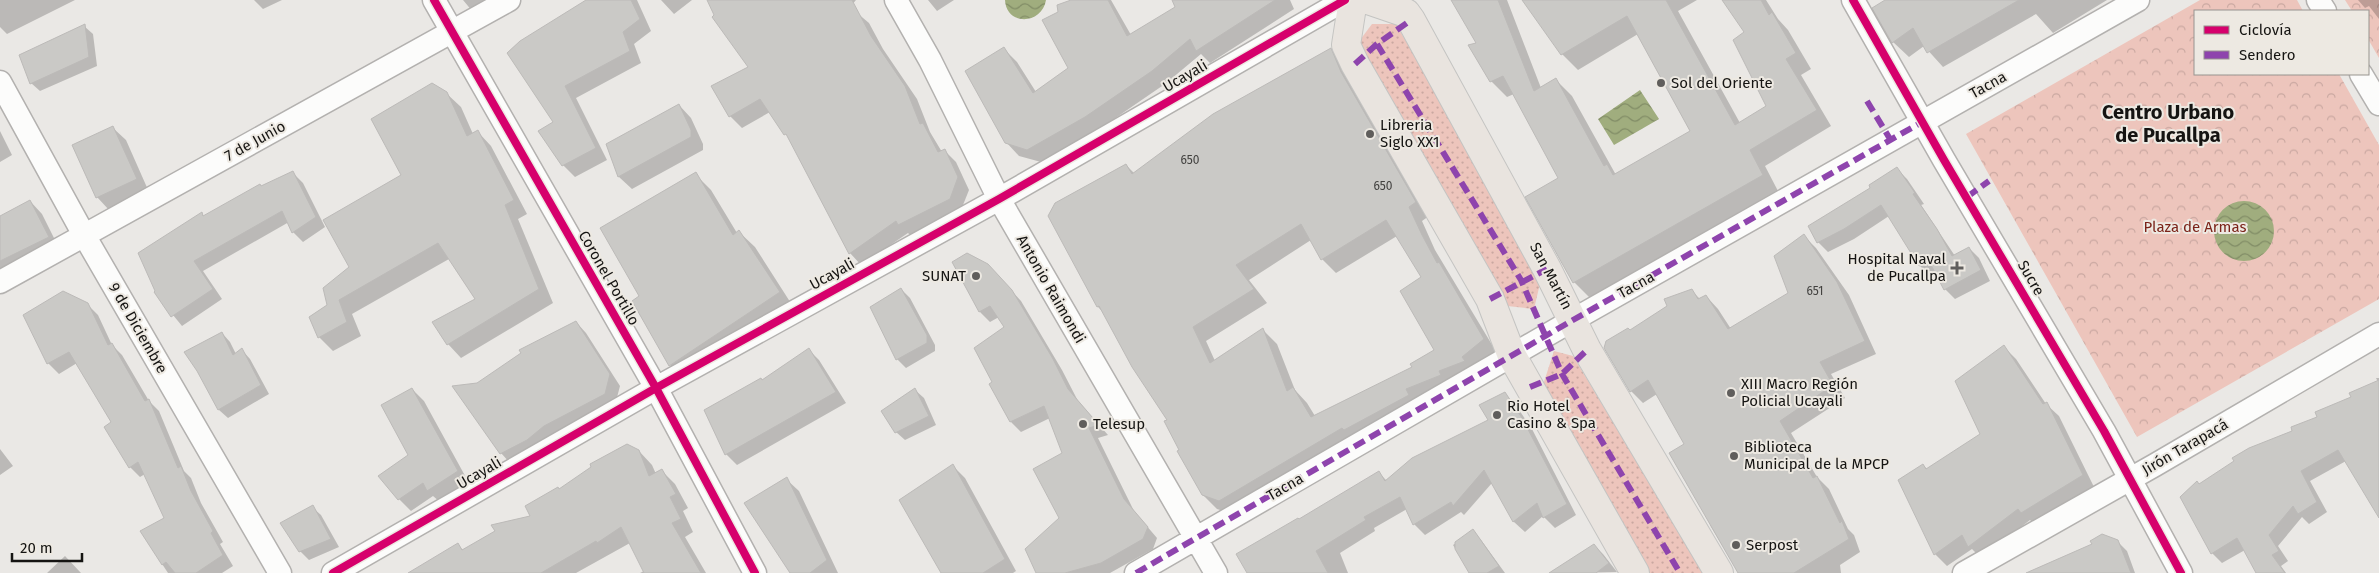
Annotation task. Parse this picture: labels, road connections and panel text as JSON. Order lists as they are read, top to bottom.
{
  "streets": {
    "main road": ["San Martín"],
    "street": [
      "Ucayali",
      "Tacna",
      "7 de Junio",
      "Coronel Portillo",
      "Sucre",
      "Antonio Raimondi",
      "9 de Diciembre",
      "Jirón Tarapacá"
    ]
  },
  "crossings": [
    ["Ucayali", "Coronel Portillo"],
    ["Ucayali", "Antonio Raimondi"],
    ["Tacna", "San Martín"],
    ["Tacna", "Sucre"],
    ["Tacna", "Antonio Raimondi"],
    ["7 de Junio", "Coronel Portillo"],
    ["7 de Junio", "9 de Diciembre"],
    ["Sucre", "Jirón Tarapacá"]
  ],
  "districts": ["Centro Urbano de Pucallpa"],
  "parks": ["Plaza de Armas"],
  "places": {
    "other": [
      "Sol del Oriente",
      "Libreria Siglo XX1",
      "SUNAT",
      "XIII Macro Región Policial Ucayali",
      "Rio Hotel Casino & Spa",
      "Telesup",
      "Biblioteca Municipal de la MPCP",
      "Serpost"
    ],
    "health": ["Hospital Naval de Pucallpa"]
  },
  "house_numbers": ["650", "650", "651"],
  "legend": ["Ciclovía", "Sendero"],
  "scale_bar": "20 m"
}
